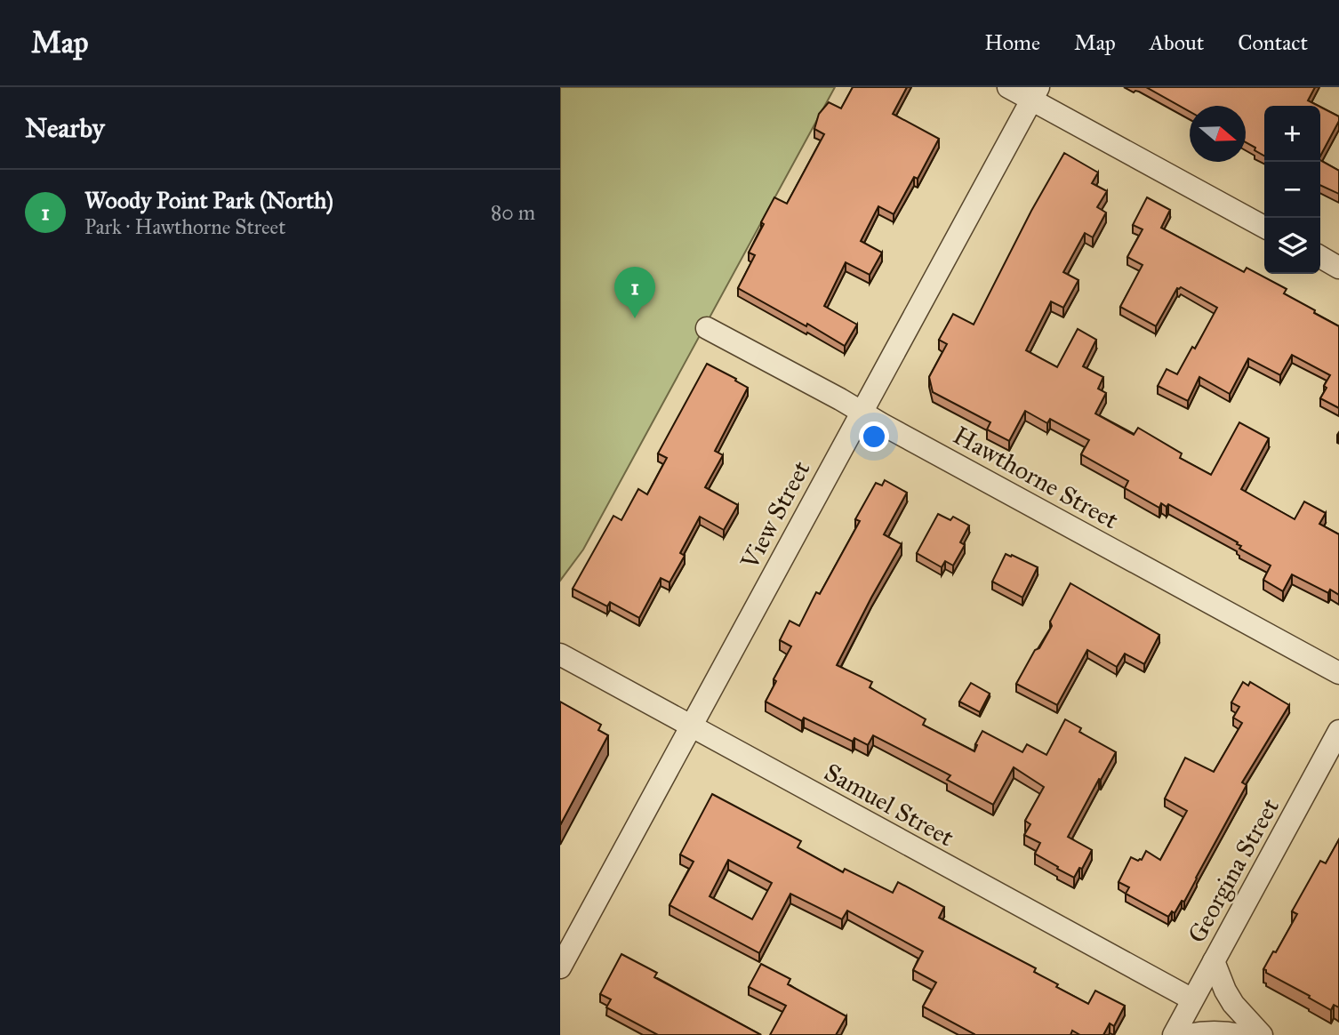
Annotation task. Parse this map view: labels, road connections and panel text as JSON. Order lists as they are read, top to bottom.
{
  "streets": {
    "street": [
      "Hawthorne Street",
      "View Street",
      "Samuel Street",
      "Georgina Street"
    ]
  },
  "crossings": [
    ["Hawthorne Street", "View Street"],
    ["View Street", "Samuel Street"],
    ["Samuel Street", "Georgina Street"]
  ],
  "north": "right",
  "page": {
    "header": "Map",
    "nav": [
      "Home",
      "Map",
      "About",
      "Contact"
    ],
    "heading": "Nearby",
    "map_buttons": ["+", "−"],
    "list": [
      {
        "mark": "1",
        "name": "Woody Point Park (North)",
        "note": "Park · Hawthorne Street",
        "value": "80 m"
      }
    ],
    "pins": "1"
  }
}
